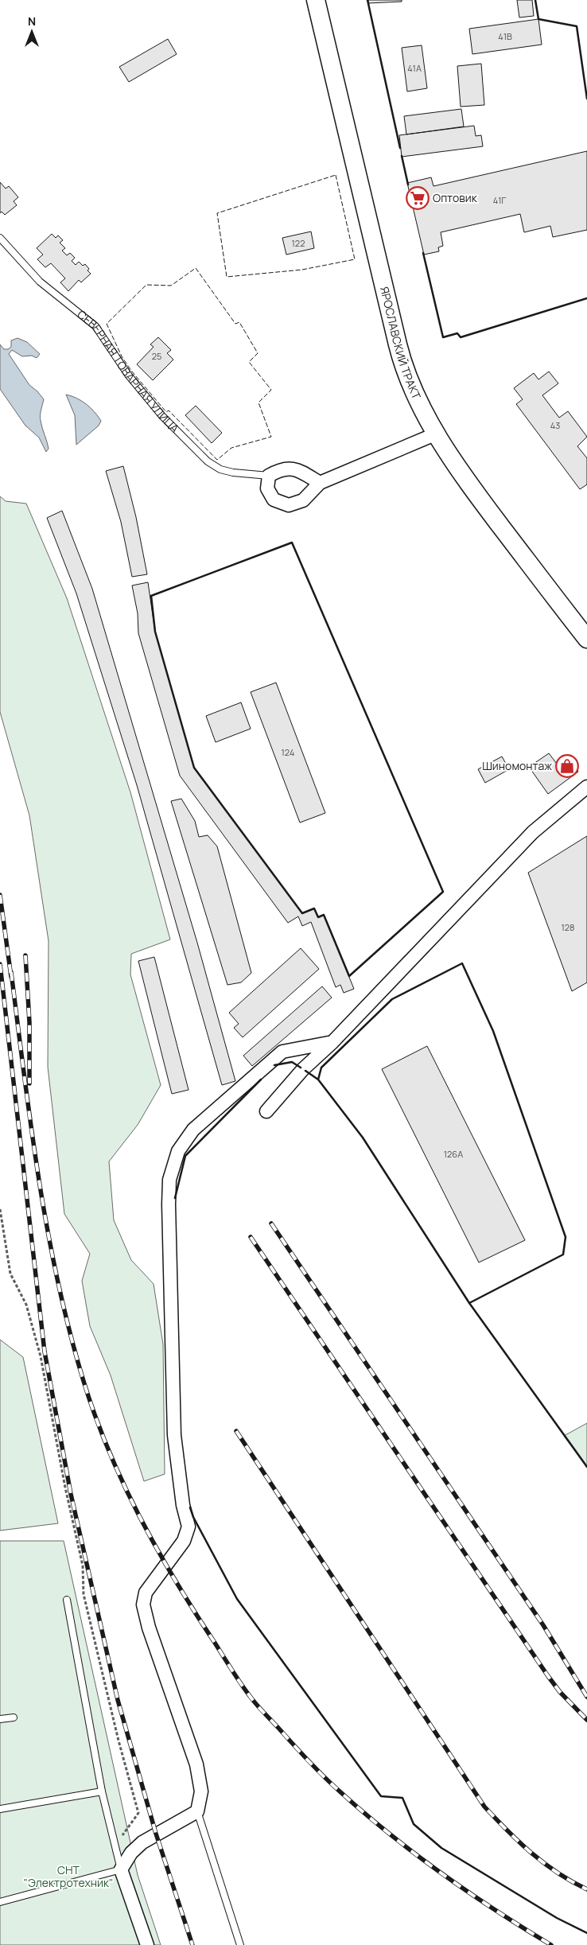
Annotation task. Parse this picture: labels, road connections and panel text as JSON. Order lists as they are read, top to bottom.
{
  "streets": {
    "street": ["ЯРОСЛАВСКИЙ ТРАКТ", "СЕВЕРНАЯ ТОВАРНАЯ УЛИЦА"]
  },
  "parks": ["СНТ \"Электротехник\""],
  "places": {
    "supermarket": ["Оптовик"],
    "shop": ["Шиномонтаж"]
  },
  "house_numbers": [
    "41В",
    "41А",
    "41Г",
    "122",
    "25",
    "43",
    "124",
    "128",
    "126А"
  ],
  "north": "top"
}
